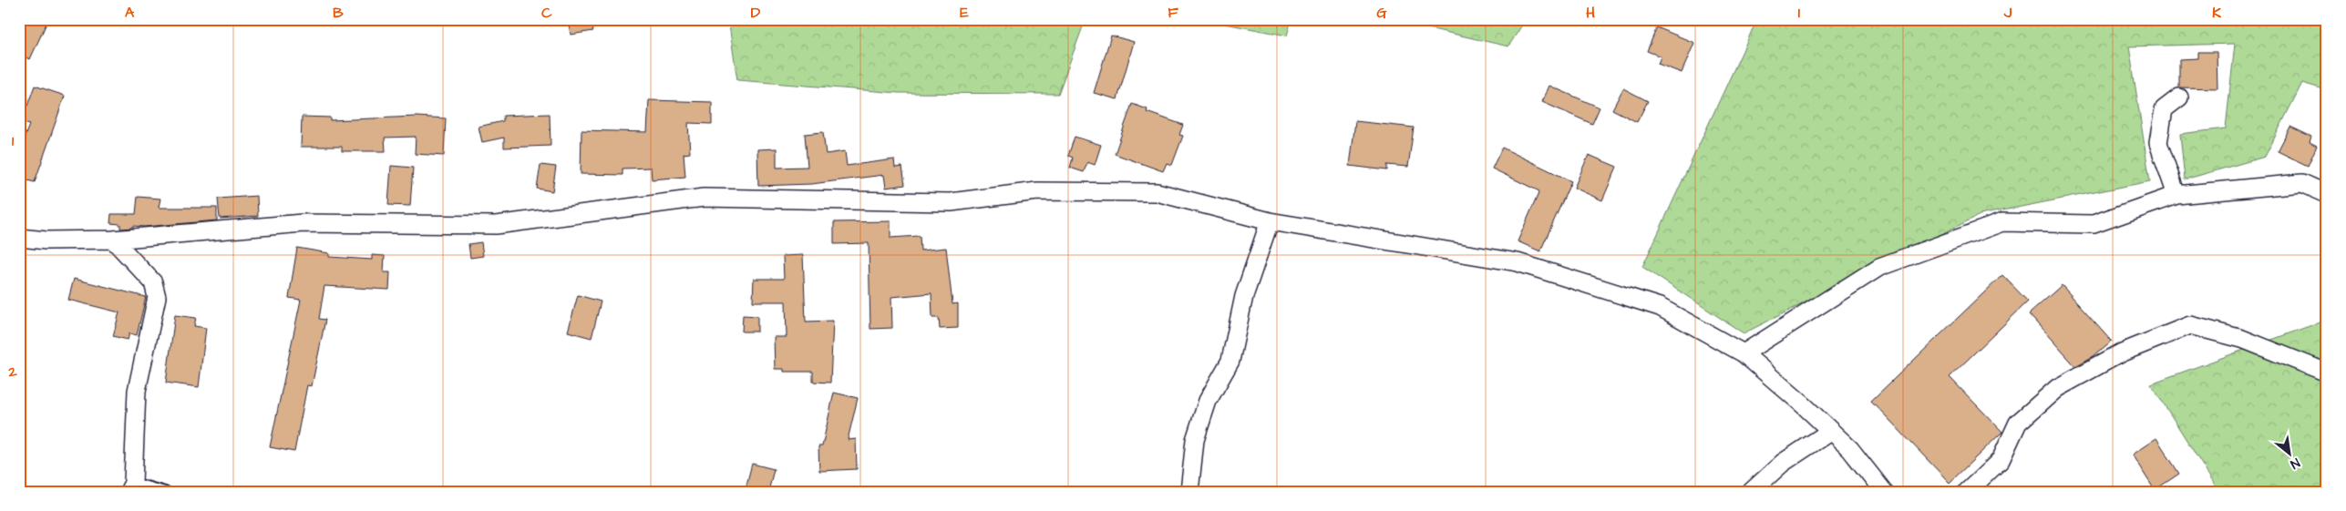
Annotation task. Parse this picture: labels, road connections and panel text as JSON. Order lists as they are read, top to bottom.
{
  "north": "bottom right",
  "grid": {
    "columns": [
      "A",
      "B",
      "C",
      "D",
      "E",
      "F",
      "G",
      "H",
      "I",
      "J",
      "K"
    ],
    "rows": ["1", "2"]
  }
}
